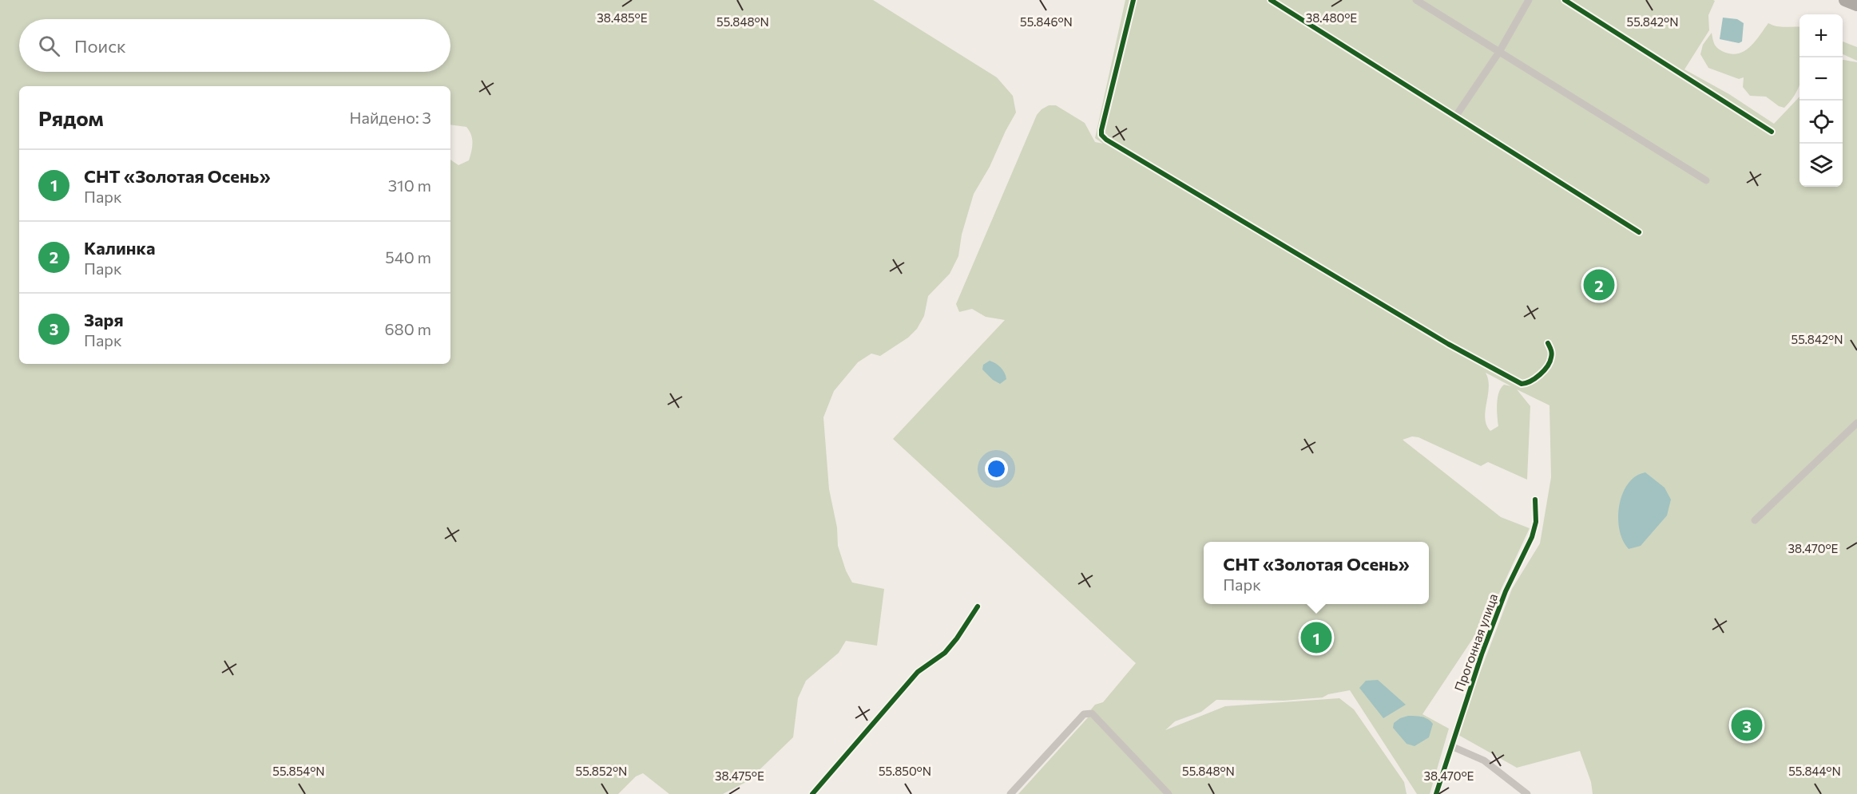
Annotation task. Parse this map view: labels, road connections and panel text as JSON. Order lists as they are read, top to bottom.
{
  "streets": {
    "street": ["Прогонная улица"]
  },
  "page": {
    "map_buttons": ["+", "−"],
    "search": "Поиск",
    "heading": ["Рядом", "Найдено: 3"],
    "list": [
      {
        "mark": "1",
        "name": "СНТ «Золотая Осень»",
        "note": "Парк",
        "value": "310 m"
      },
      {
        "mark": "2",
        "name": "Калинка",
        "note": "Парк",
        "value": "540 m"
      },
      {
        "mark": "3",
        "name": "Заря",
        "note": "Парк",
        "value": "680 m"
      }
    ],
    "pins": ["2", "1", "3"],
    "popup": ["СНТ «Золотая Осень»", "Парк"]
  },
  "coordinates": [
    "38.485°E",
    "38.480°E",
    "55.848°N",
    "55.846°N",
    "55.842°N",
    "38.470°E",
    "55.854°N",
    "55.852°N",
    "55.850°N",
    "55.844°N",
    "38.475°E"
  ]
}
